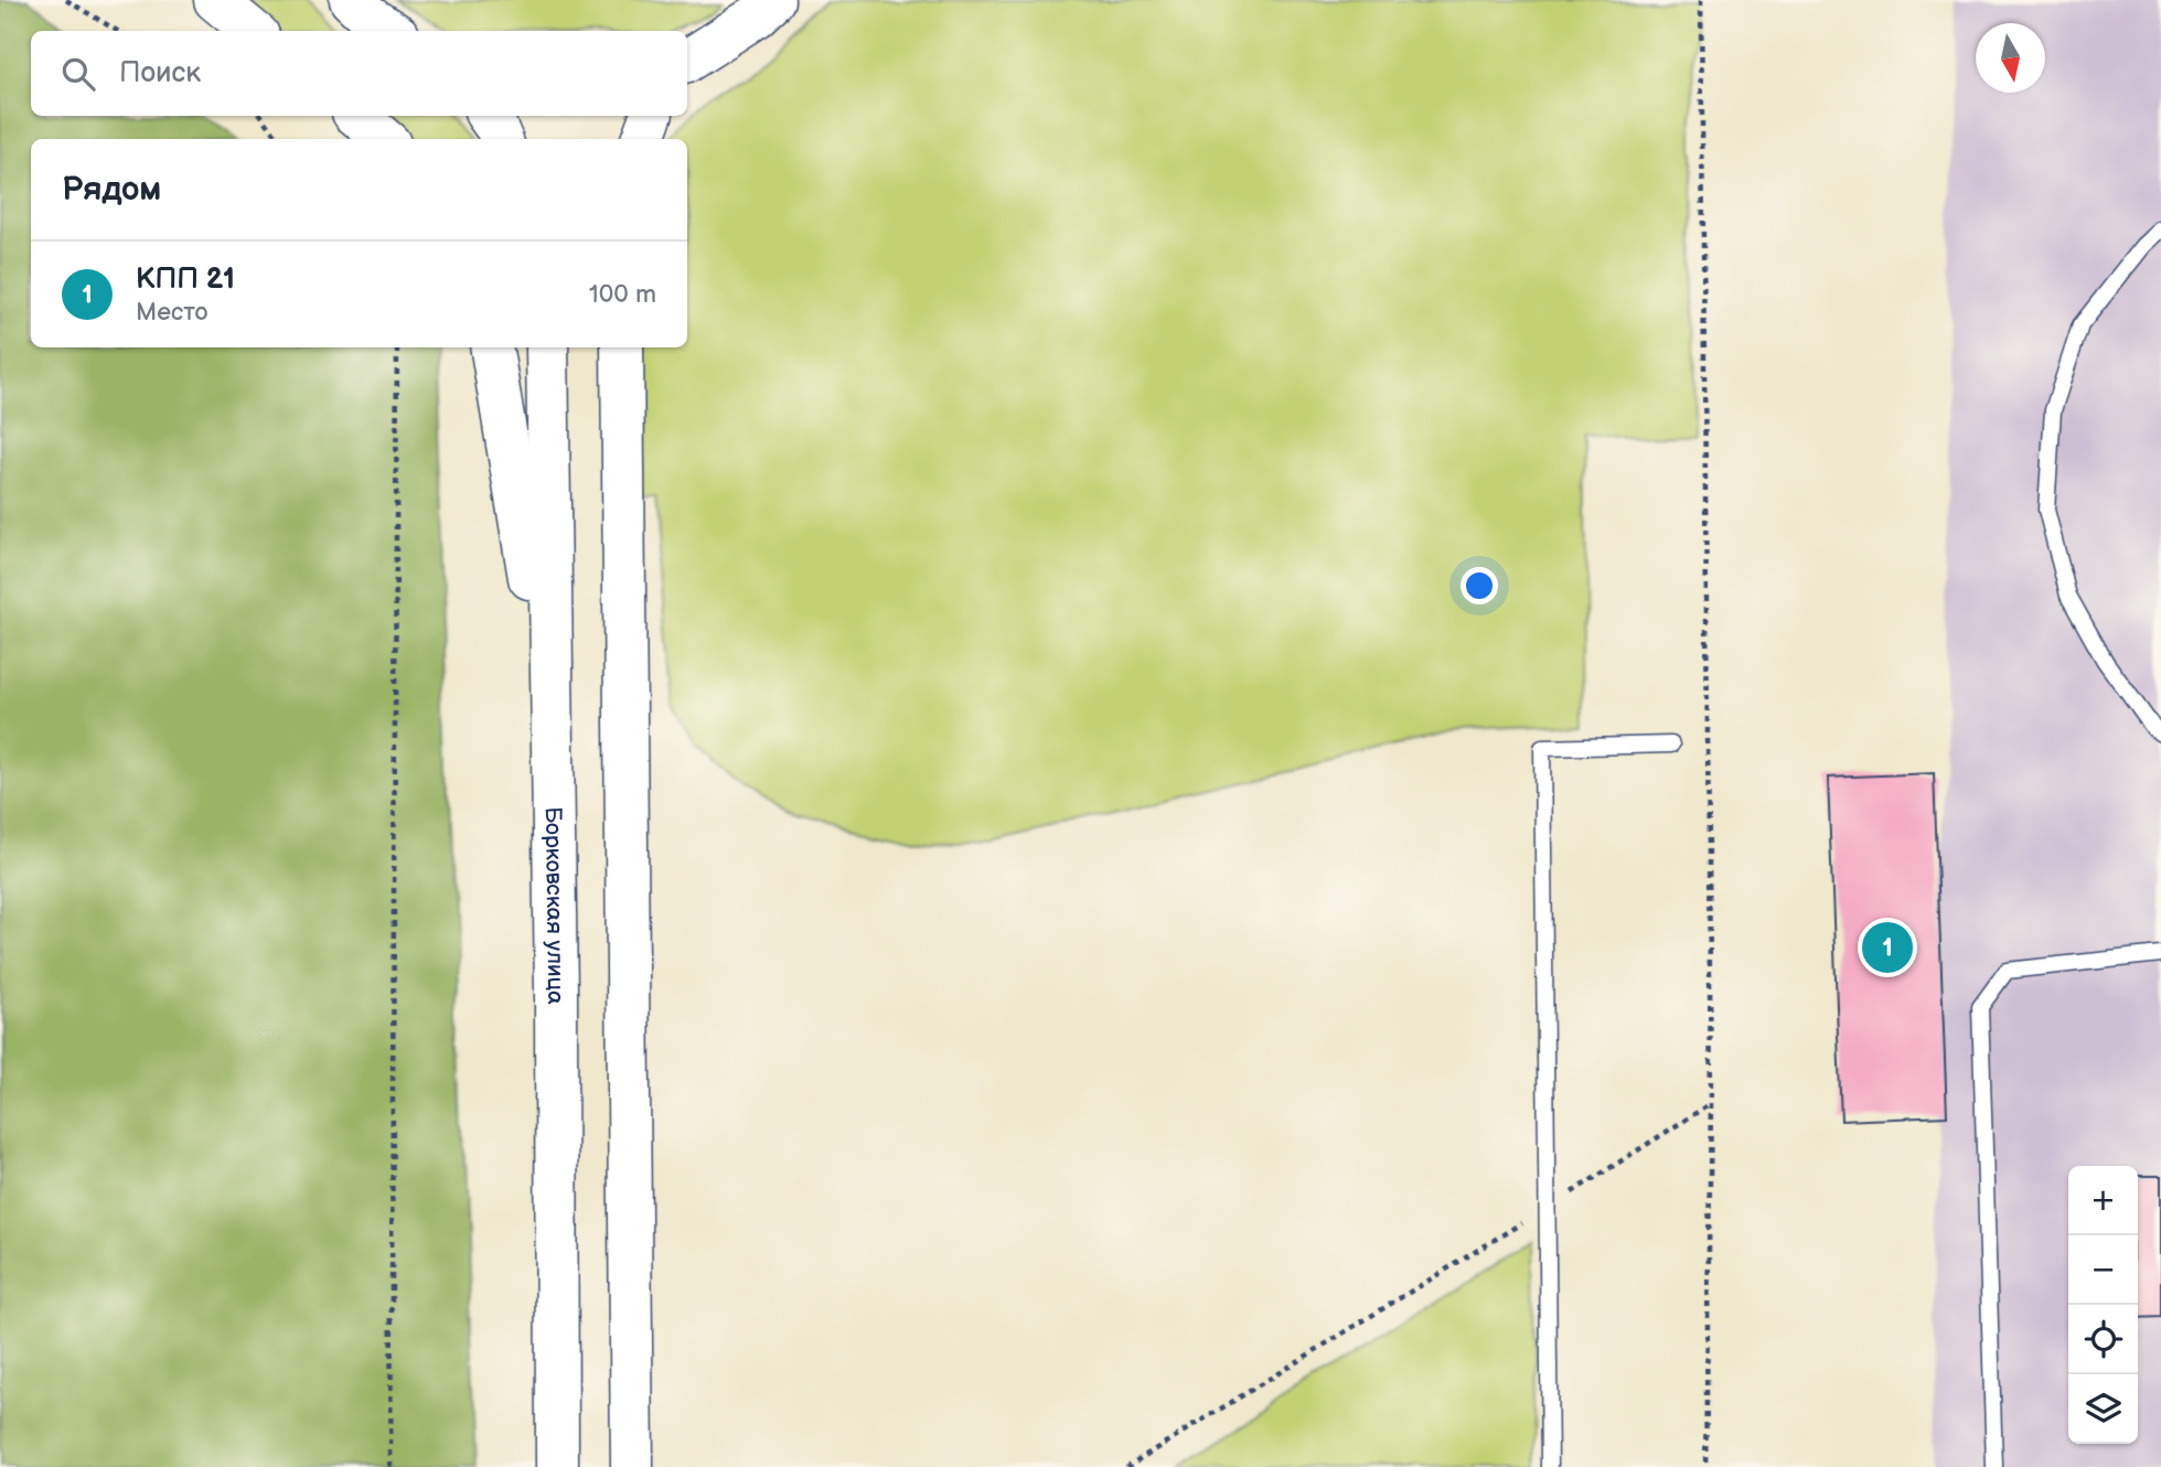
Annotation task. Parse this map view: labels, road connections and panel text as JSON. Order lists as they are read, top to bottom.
{
  "streets": {
    "main road": ["Борковская улица"]
  },
  "north": "bottom",
  "page": {
    "search": "Поиск",
    "heading": "Рядом",
    "list": [
      {
        "mark": "1",
        "name": "КПП 21",
        "note": "Место",
        "value": "100 m"
      }
    ],
    "pins": "1",
    "map_buttons": ["+", "−"]
  }
}
